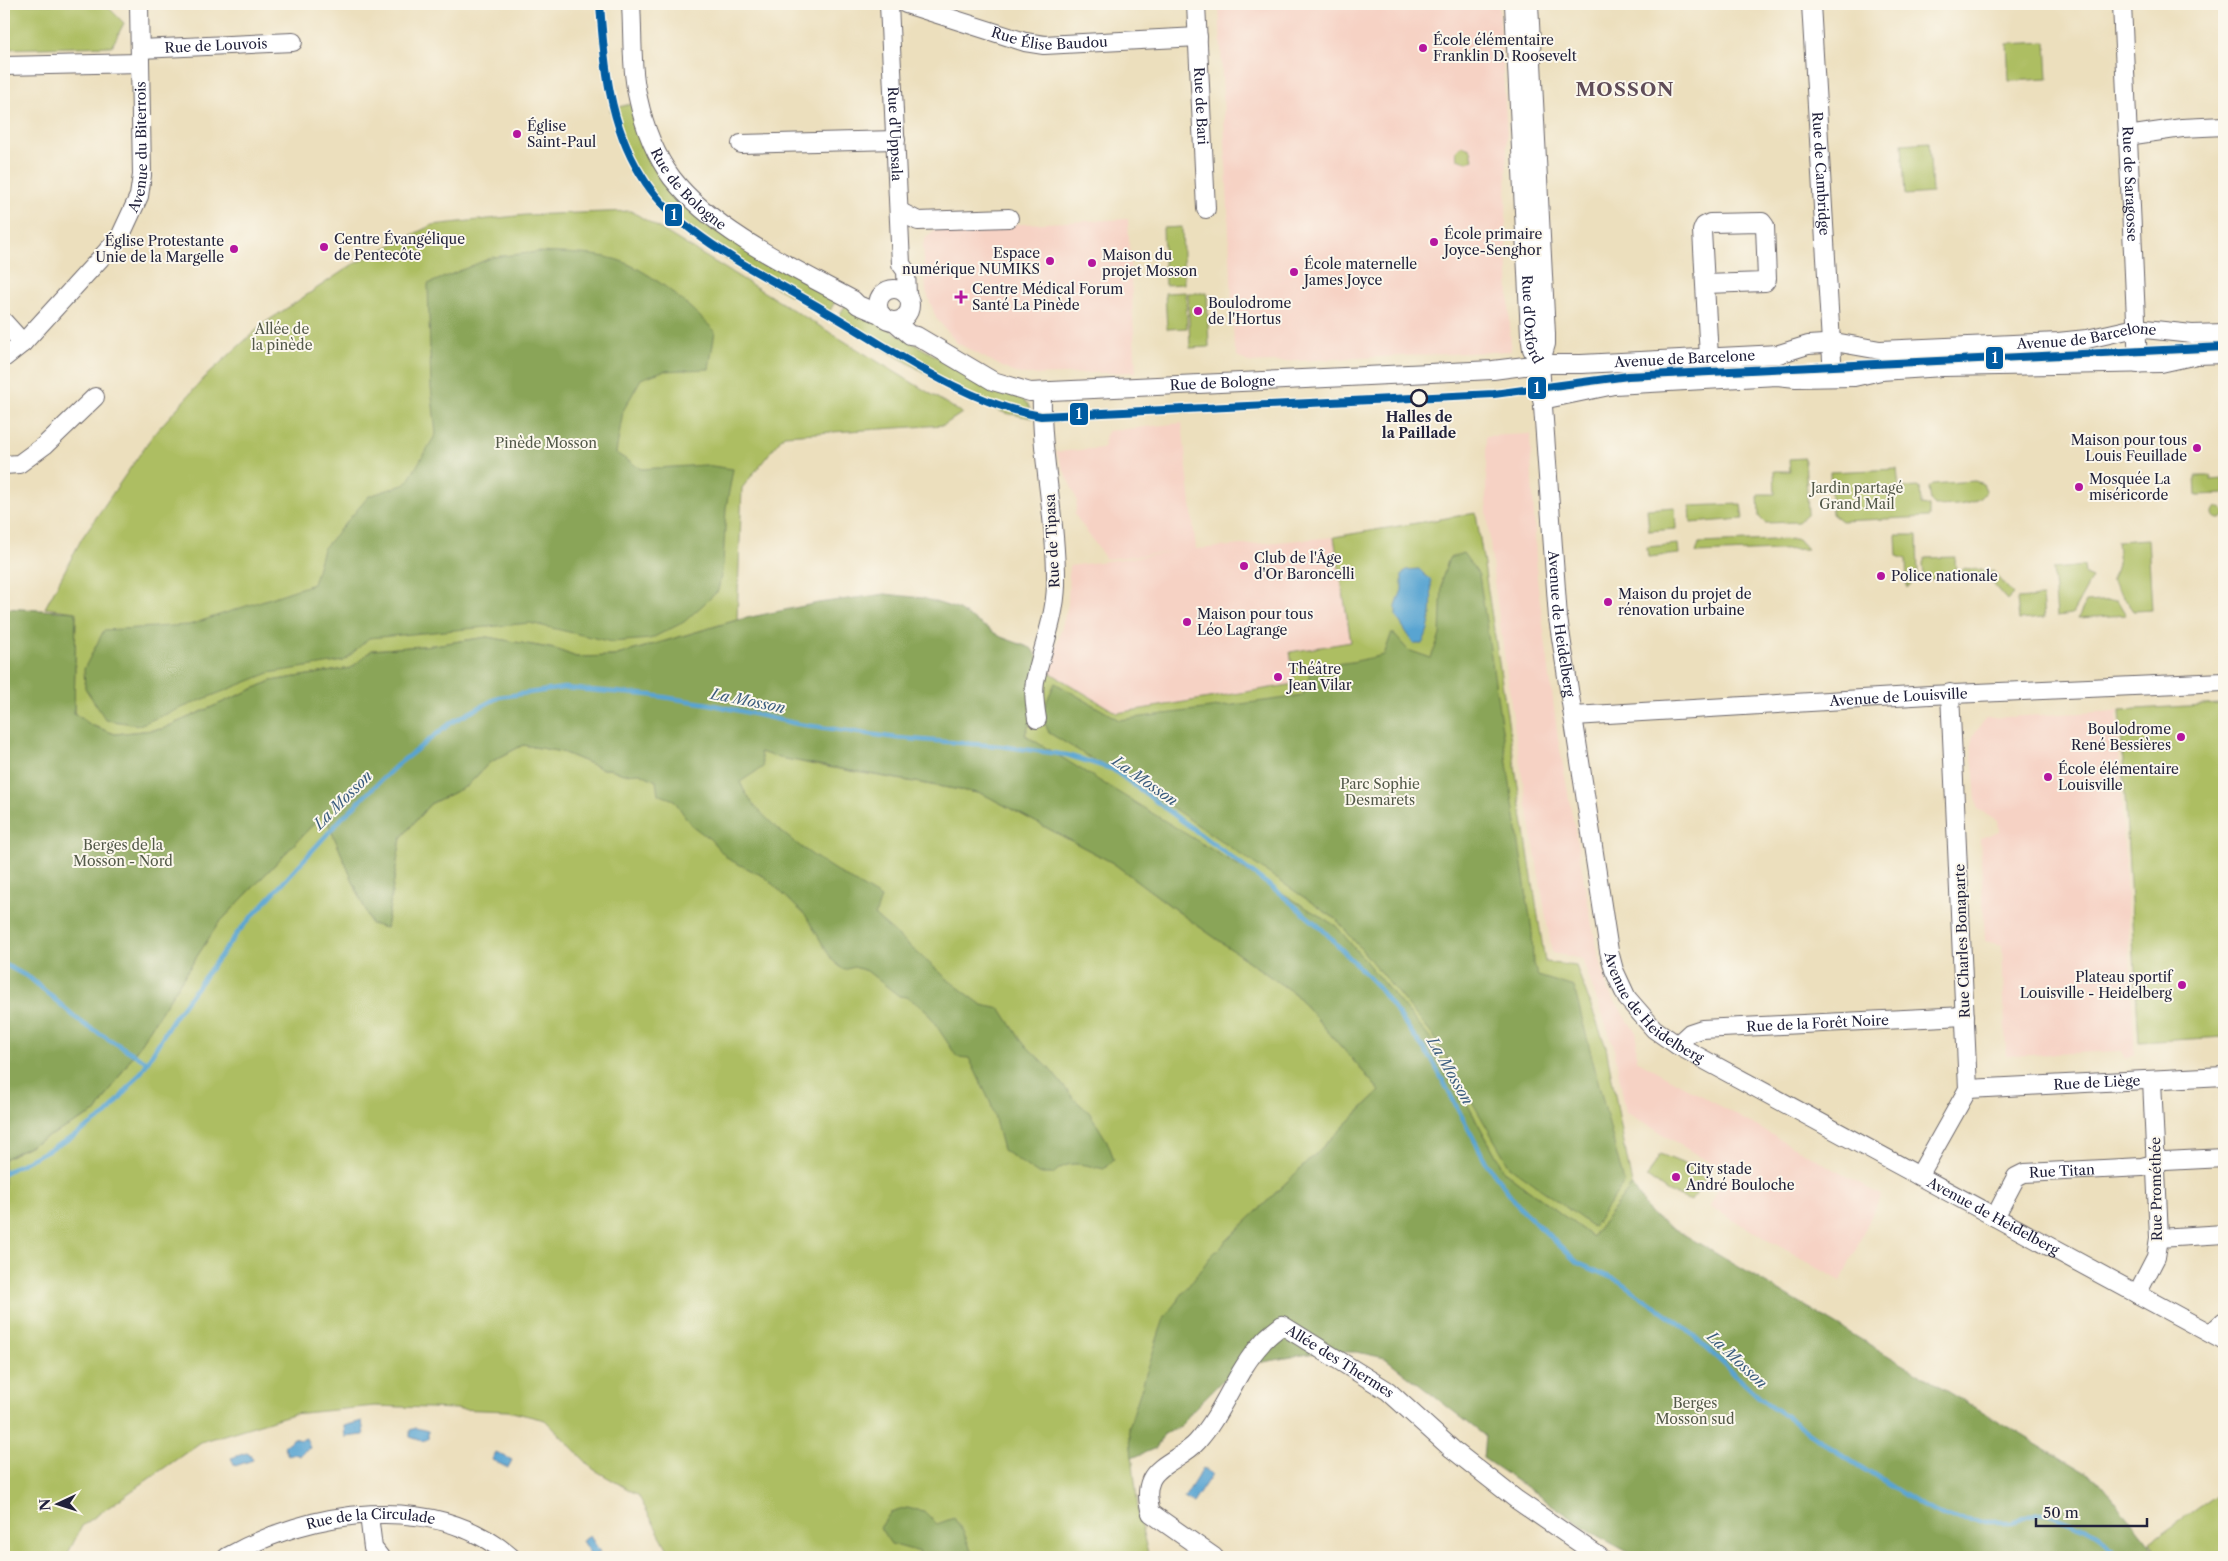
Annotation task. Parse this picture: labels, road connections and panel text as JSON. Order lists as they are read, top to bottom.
{
  "streets": {
    "street": [
      "Rue Élise Baudou",
      "Rue de Louvois",
      "Rue de Bari",
      "Rue d'Uppsala",
      "Avenue du Biterrois",
      "Rue de Cambridge",
      "Rue de Saragosse",
      "Rue de Bologne",
      "Rue d'Oxford",
      "Avenue de Barcelone",
      "Rue de Tipasa",
      "Avenue de Heidelberg",
      "Avenue de Louisville",
      "Rue Charles Bonaparte",
      "Rue de la Forêt Noire",
      "Rue de Liège",
      "Rue Titan",
      "Rue Prométhée",
      "Allée des Thermes",
      "Rue de la Circulade"
    ]
  },
  "crossings": [
    ["Rue Élise Baudou", "Rue de Bari"],
    ["Rue de Louvois", "Avenue du Biterrois"],
    ["Rue d'Uppsala", "Rue de Bologne"],
    ["Rue de Cambridge", "Avenue de Barcelone"],
    ["Rue de Saragosse", "Avenue de Barcelone"],
    ["Rue de Bologne", "Rue d'Oxford"],
    ["Rue de Bologne", "Avenue de Barcelone"],
    ["Rue de Bologne", "Rue de Tipasa"],
    ["Rue de Bologne", "Avenue de Heidelberg"],
    ["Rue d'Oxford", "Avenue de Barcelone"],
    ["Rue d'Oxford", "Avenue de Heidelberg"],
    ["Avenue de Barcelone", "Avenue de Heidelberg"],
    ["Avenue de Heidelberg", "Avenue de Louisville"],
    ["Avenue de Heidelberg", "Rue de la Forêt Noire"],
    ["Avenue de Heidelberg", "Rue Titan"],
    ["Avenue de Heidelberg", "Rue Prométhée"],
    ["Avenue de Louisville", "Rue Charles Bonaparte"],
    ["Rue Charles Bonaparte", "Rue de la Forêt Noire"],
    ["Rue Charles Bonaparte", "Rue de Liège"],
    ["Rue de Liège", "Rue Prométhée"],
    ["Rue Titan", "Rue Prométhée"]
  ],
  "districts": ["MOSSON"],
  "water": ["La Mosson"],
  "parks": [
    "Allée de la pinède",
    "Pinède Mosson",
    "Jardin partagé Grand Mail",
    "Parc Sophie Desmarets",
    "Berges de la Mosson - Nord",
    "Berges Mosson sud"
  ],
  "places": {
    "other": [
      "École élémentaire Franklin D. Roosevelt",
      "Église Saint-Paul",
      "École primaire Joyce-Senghor",
      "Centre Évangélique de Pentecôte",
      "Église Protestante Unie de la Margelle",
      "Espace numérique NUMIKS",
      "Maison du projet Mosson",
      "École maternelle James Joyce",
      "Boulodrome de l'Hortus",
      "Halles de la Paillade",
      "Maison pour tous Louis Feuillade",
      "Mosquée La miséricorde",
      "Club de l'Âge d'Or Baroncelli",
      "Police nationale",
      "Maison du projet de rénovation urbaine",
      "Maison pour tous Léo Lagrange",
      "Théâtre Jean Vilar",
      "Boulodrome René Bessières",
      "École élémentaire Louisville",
      "Plateau sportif Louisville - Heidelberg",
      "City stade André Bouloche"
    ],
    "health": ["Centre Médical Forum Santé La Pinède"]
  },
  "lines": ["transit line 1"],
  "scale_bar": "50 m",
  "north": "left"
}
